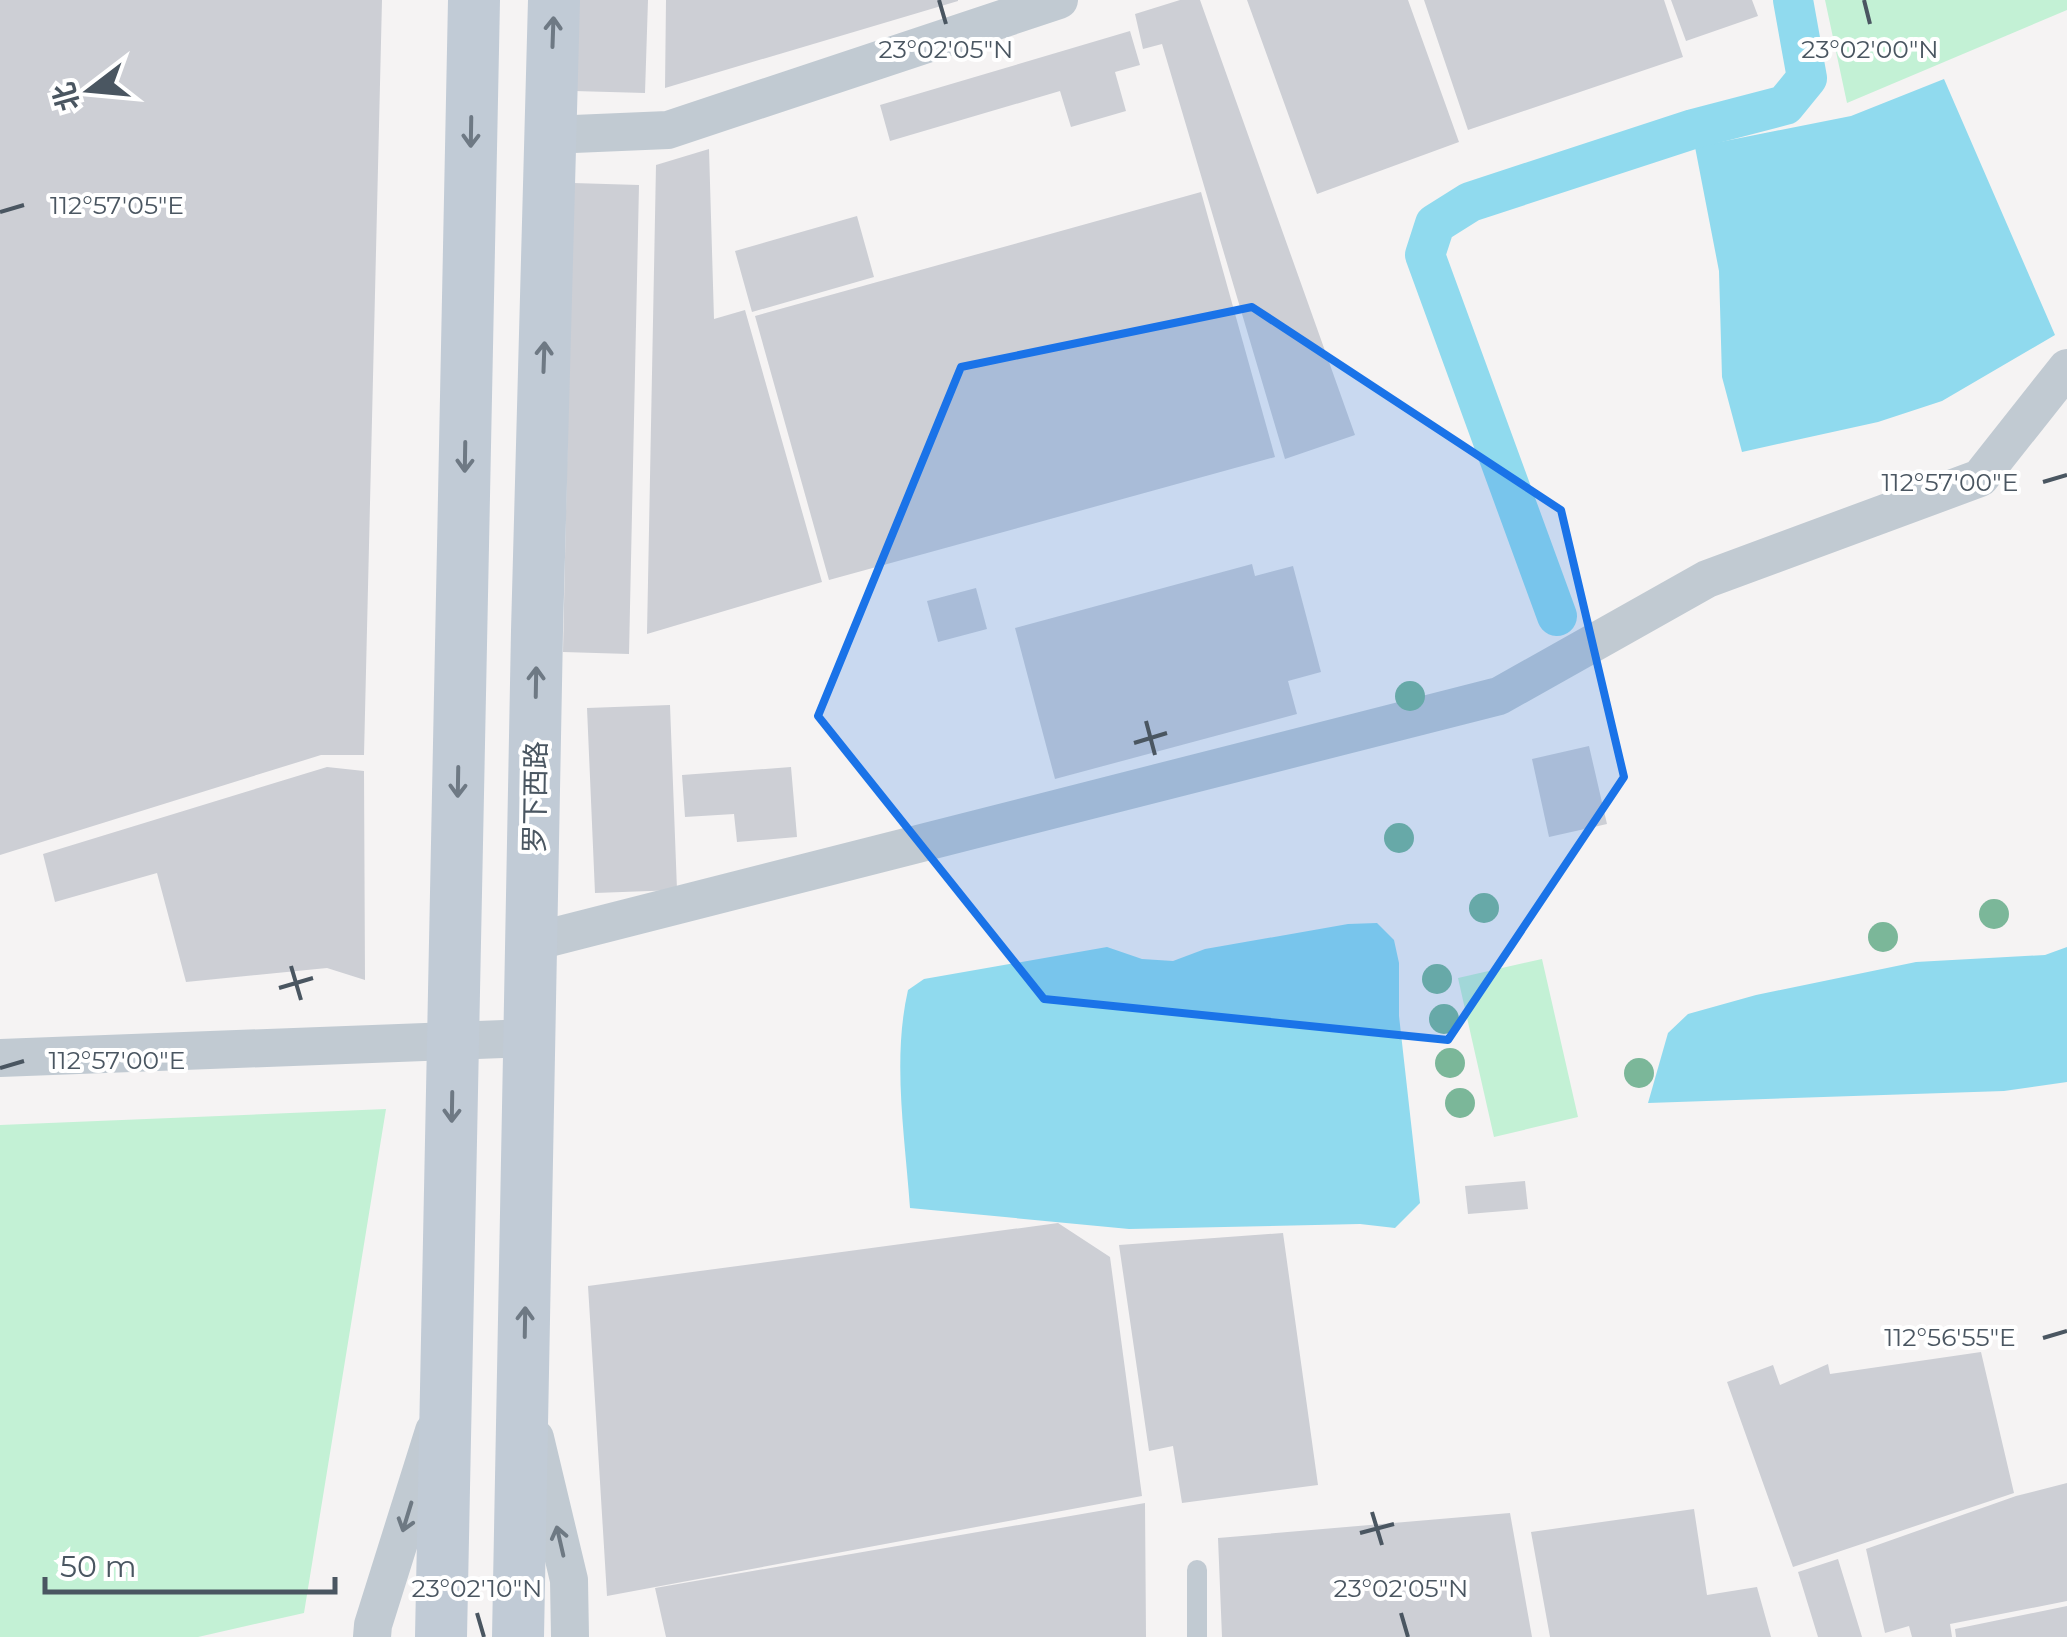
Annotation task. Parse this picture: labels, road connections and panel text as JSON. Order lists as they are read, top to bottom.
{
  "streets": {
    "main road": ["罗下西路"]
  },
  "scale_bar": "50 m",
  "north": "left",
  "coordinates": [
    "23°02'05\"N",
    "23°02'00\"N",
    "112°57'05\"E",
    "112°57'00\"E",
    "112°56'55\"E",
    "23°02'10\"N"
  ]
}
